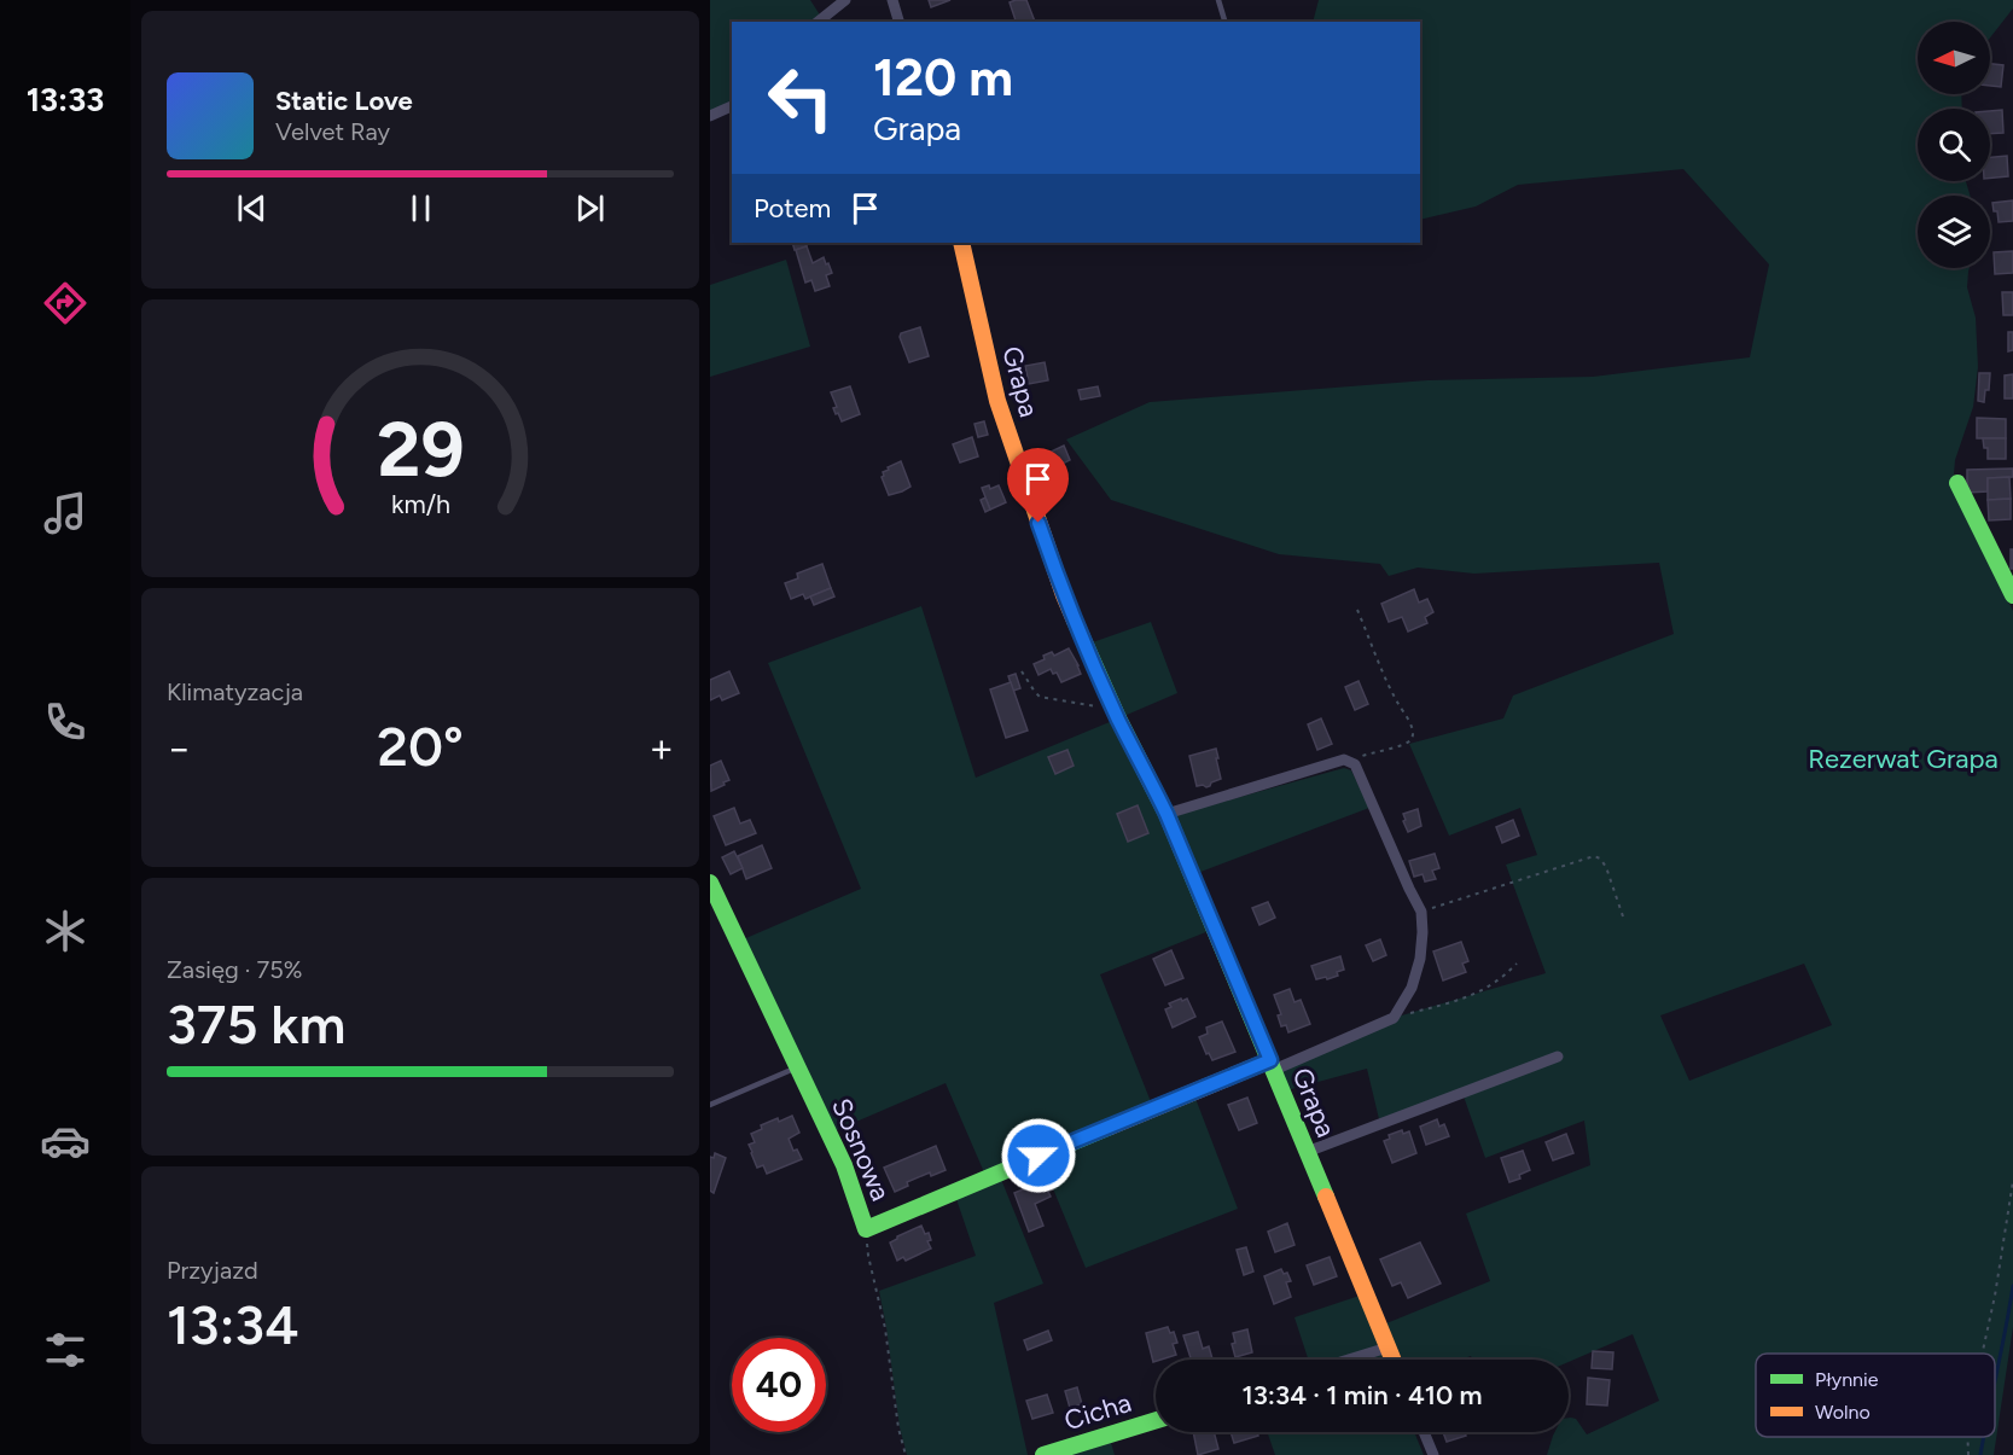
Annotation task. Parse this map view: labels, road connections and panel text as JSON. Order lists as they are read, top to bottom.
{
  "streets": {
    "street": ["Grapa", "Sosnowa", "Cicha"]
  },
  "parks": ["Rezerwat Grapa"],
  "legend": ["Płynnie", "Wolno"],
  "north": "left",
  "page": {
    "tabs": "13:33",
    "turn": ["120 m", "Grapa"],
    "song": ["Static Love", "Velvet Ray"],
    "then": "Potem",
    "tile": [
      "Klimatyzacja",
      ["Zasięg · 75%", "375 km"],
      ["Przyjazd", "13:34"]
    ],
    "heat": ["−", "20°", "+"],
    "limit": "40",
    "trip": "13:34 · 1 min · 410 m",
    "gauge": ["29", "km/h"]
  }
}
